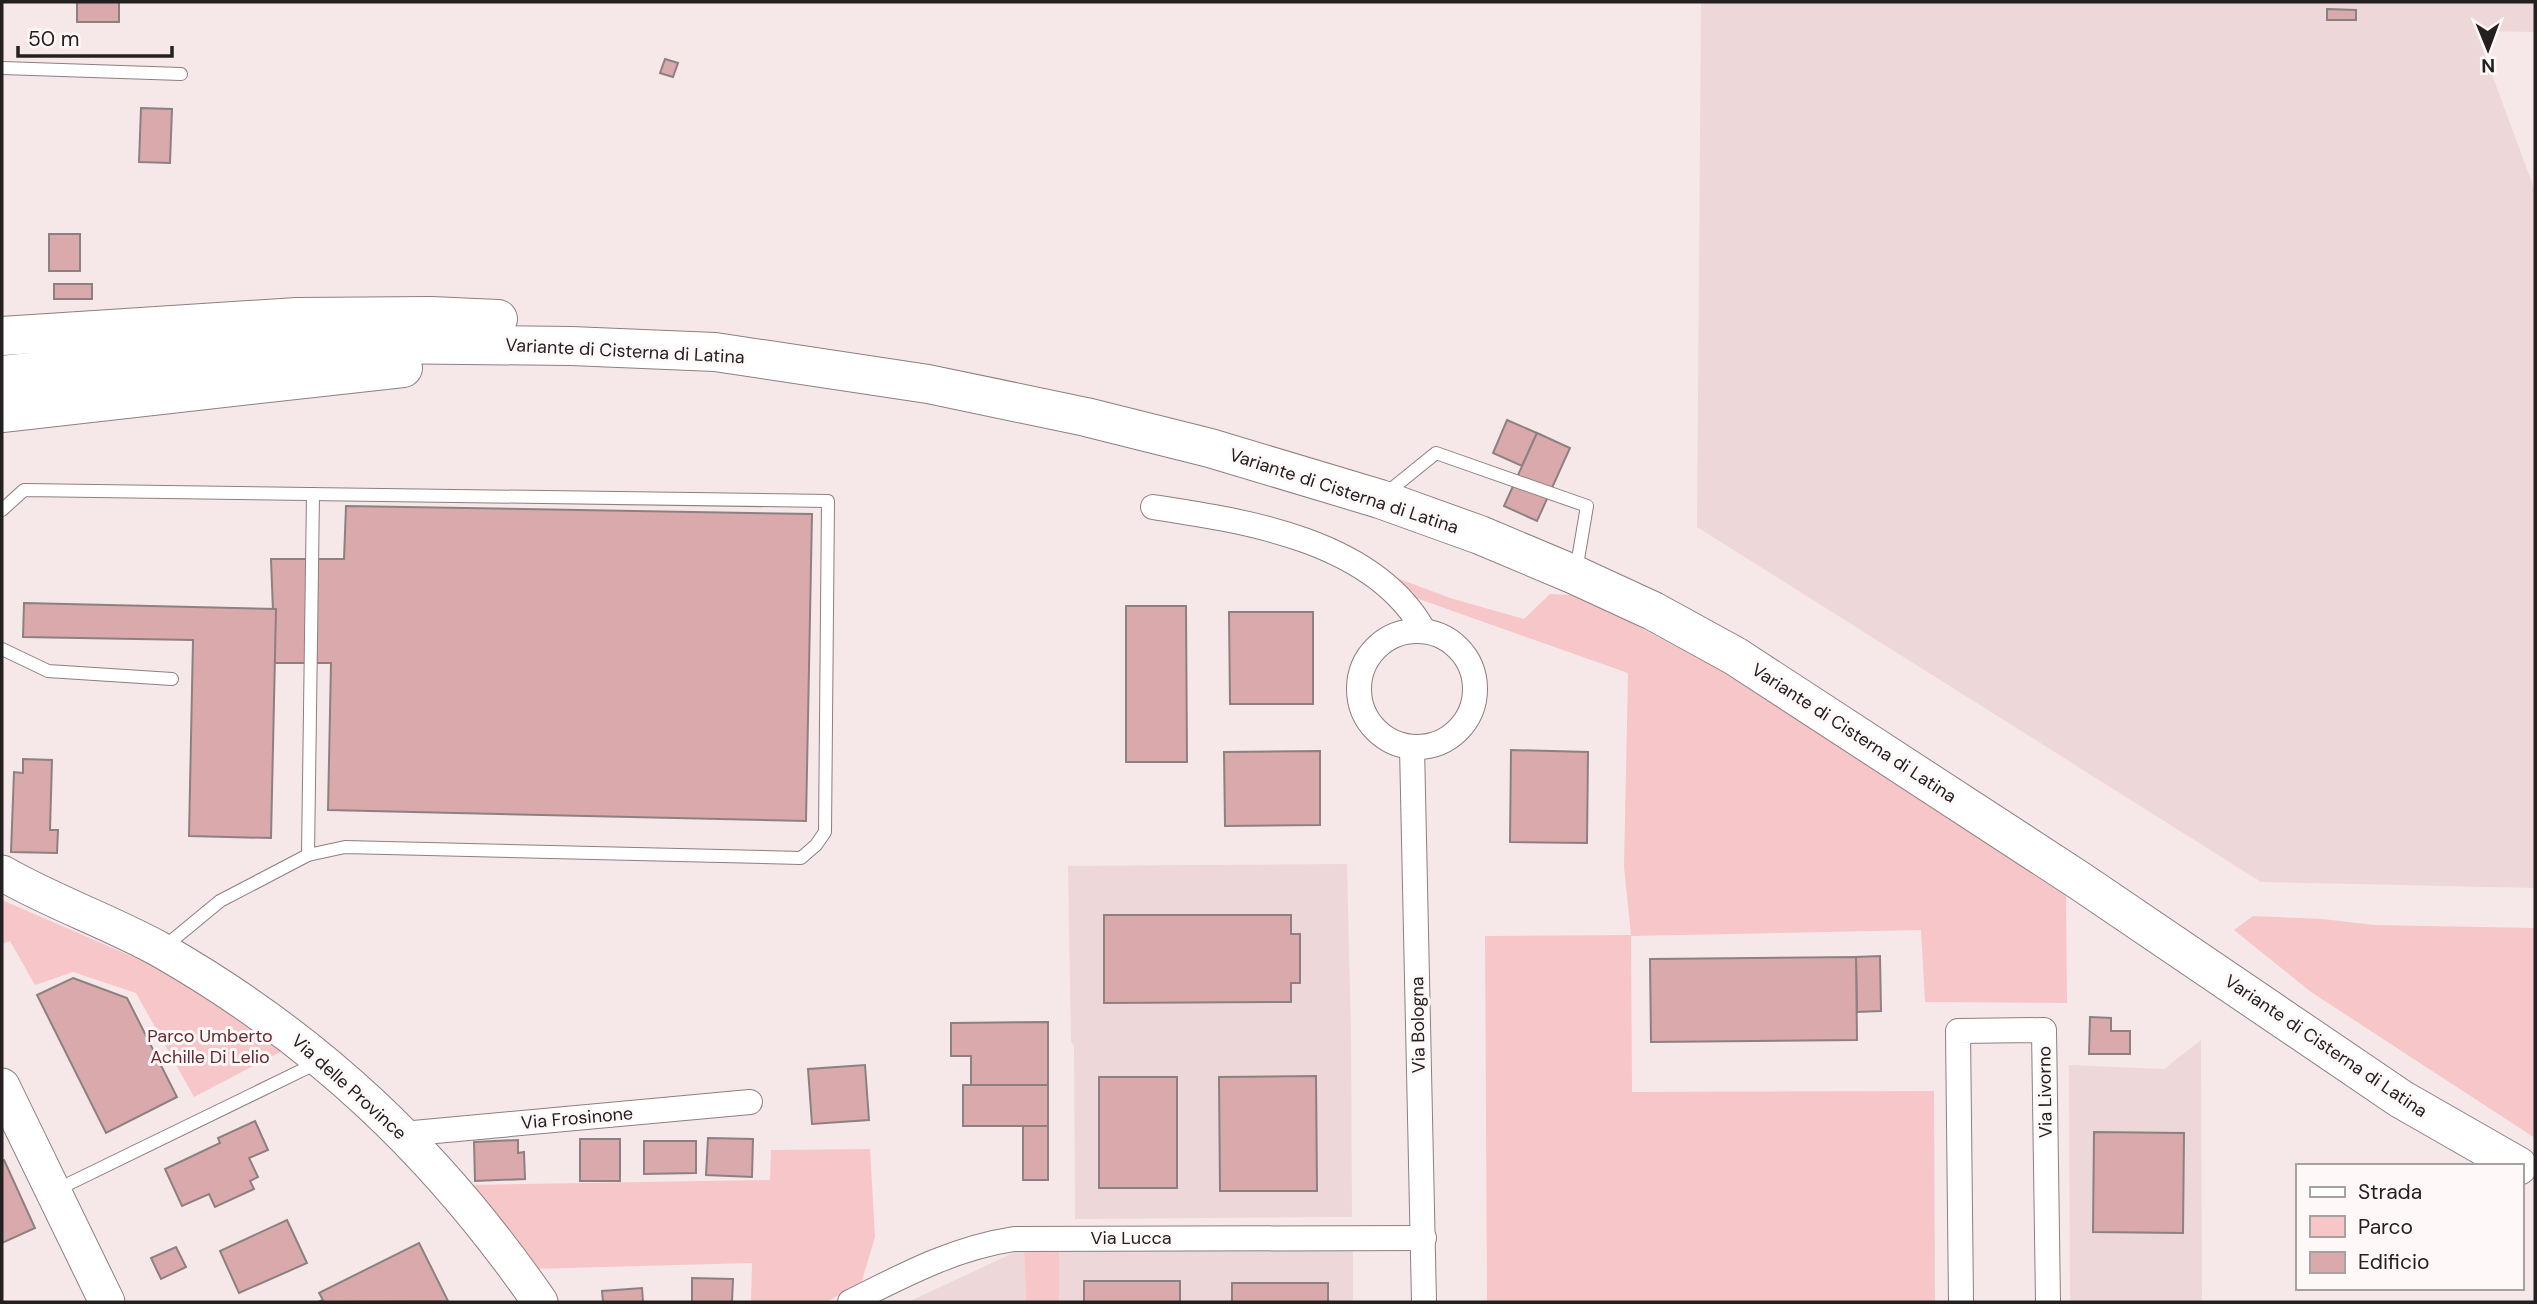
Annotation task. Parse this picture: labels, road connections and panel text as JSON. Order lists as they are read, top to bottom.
{
  "streets": {
    "main road": ["Variante di Cisterna di Latina", "Via delle Province"],
    "street": [
      "Via Bologna",
      "Via Livorno",
      "Via Frosinone",
      "Via Lucca"
    ]
  },
  "crossings": [
    ["Via Bologna", "Via Lucca"],
    ["Via delle Province", "Via Frosinone"]
  ],
  "parks": ["Parco Umberto Achille Di Lelio"],
  "legend": ["Strada", "Parco", "Edificio"],
  "scale_bar": "50 m",
  "north": "bottom"
}
